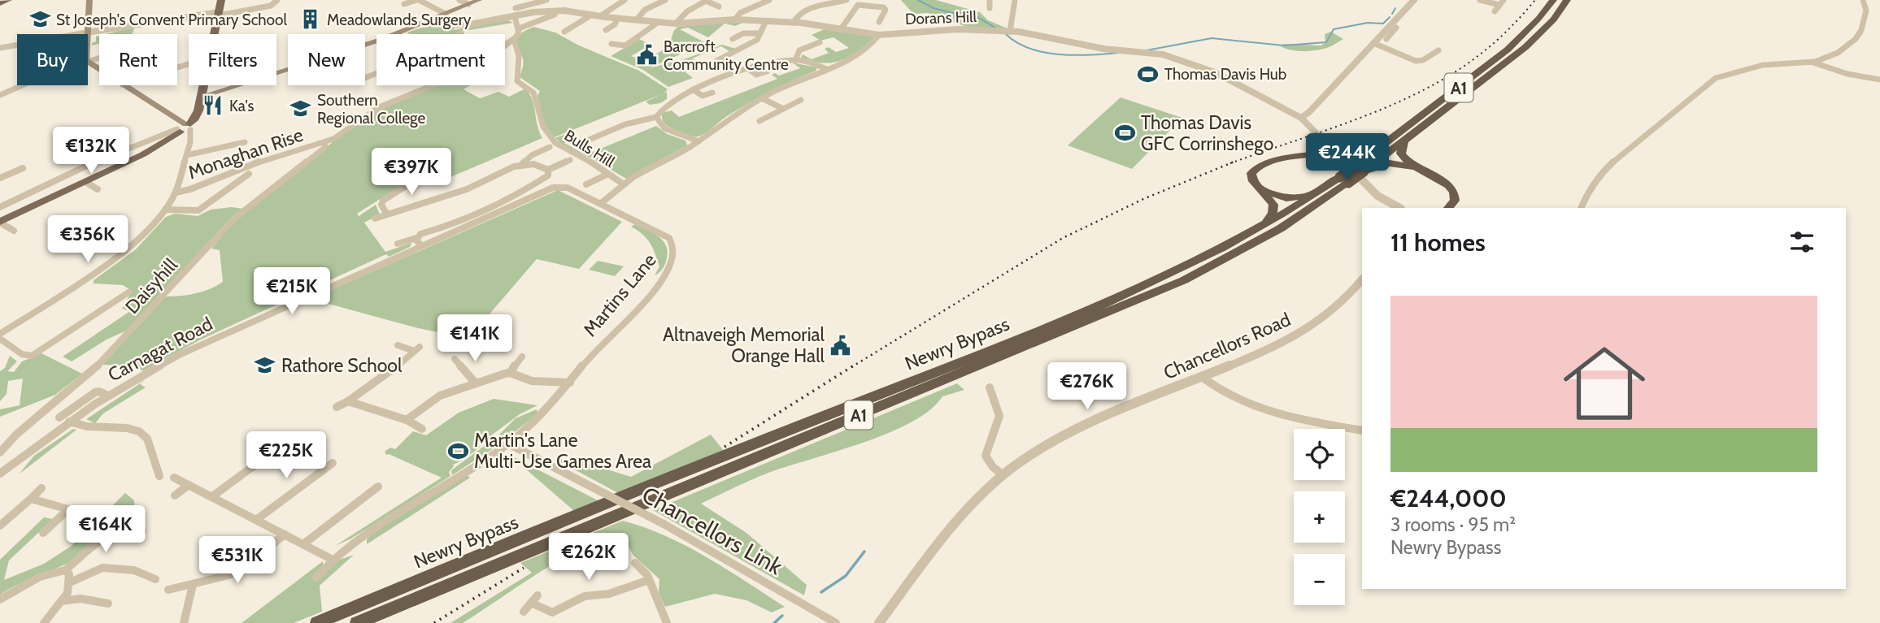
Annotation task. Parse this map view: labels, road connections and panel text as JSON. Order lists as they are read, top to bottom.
{
  "streets": {
    "highway": ["A1", "Newry Bypass"],
    "street": [
      "Dorans Hill",
      "Bulls Hill",
      "Monaghan Rise",
      "Daisyhill",
      "Martins Lane",
      "Chancellors Road",
      "Carnagat Road",
      "Chancellors Link"
    ]
  },
  "crossings": [
    ["Monaghan Rise", "Daisyhill"],
    ["Martins Lane", "Carnagat Road"],
    ["Martins Lane", "Chancellors Link"]
  ],
  "places": {
    "school or university": ["St Joseph's Convent Primary School", "Southern Regional College", "Rathore School"],
    "building": ["Meadowlands Surgery"],
    "public building": ["Barcroft Community Centre", "Altnaveigh Memorial Orange Hall"],
    "sports": ["Thomas Davis Hub", "Thomas Davis GFC Corrinshego", "Martin's Lane Multi-Use Games Area"],
    "restaurant": ["Ka's"]
  },
  "page": {
    "chip": [
      "Buy",
      "Rent",
      "Filters",
      "New",
      "Apartment"
    ],
    "price": [
      "€132K",
      "€244K",
      "€397K",
      "€356K",
      "€215K",
      "€141K",
      "€276K",
      "€225K",
      "€164K",
      "€262K",
      "€531K"
    ],
    "heading": "11 homes",
    "list": [
      {
        "name": "€244,000",
        "note": "3 rooms · 95 m² · Newry Bypass"
      }
    ],
    "map_buttons": ["+", "−"]
  }
}
